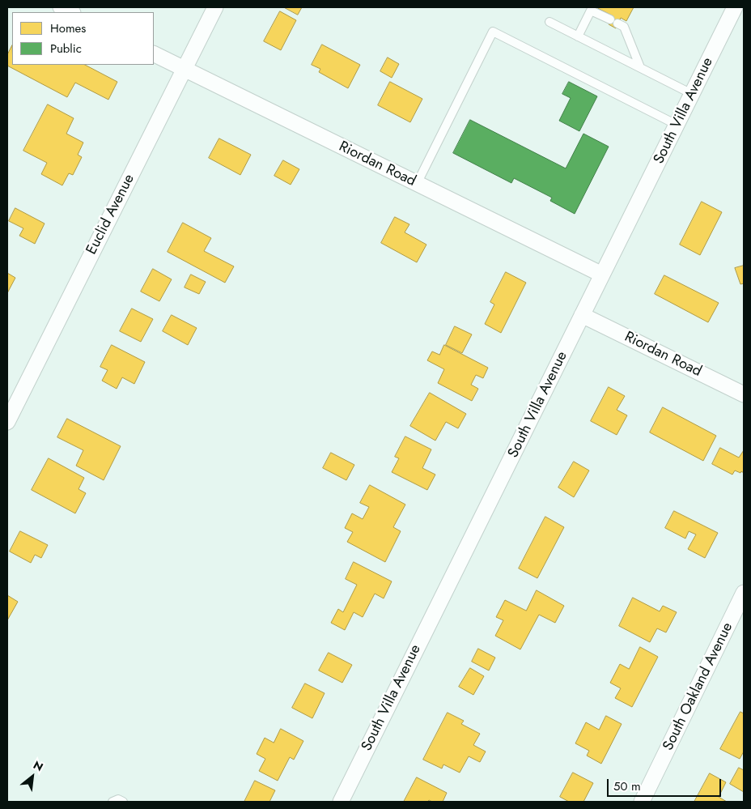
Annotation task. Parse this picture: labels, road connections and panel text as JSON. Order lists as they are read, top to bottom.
{
  "streets": {
    "street": [
      "South Villa Avenue",
      "Riordan Road",
      "Euclid Avenue",
      "South Oakland Avenue"
    ]
  },
  "crossings": [
    ["South Villa Avenue", "Riordan Road"],
    ["Riordan Road", "Euclid Avenue"]
  ],
  "legend": ["Homes", "Public"],
  "scale_bar": "50 m",
  "north": "top right"
}
